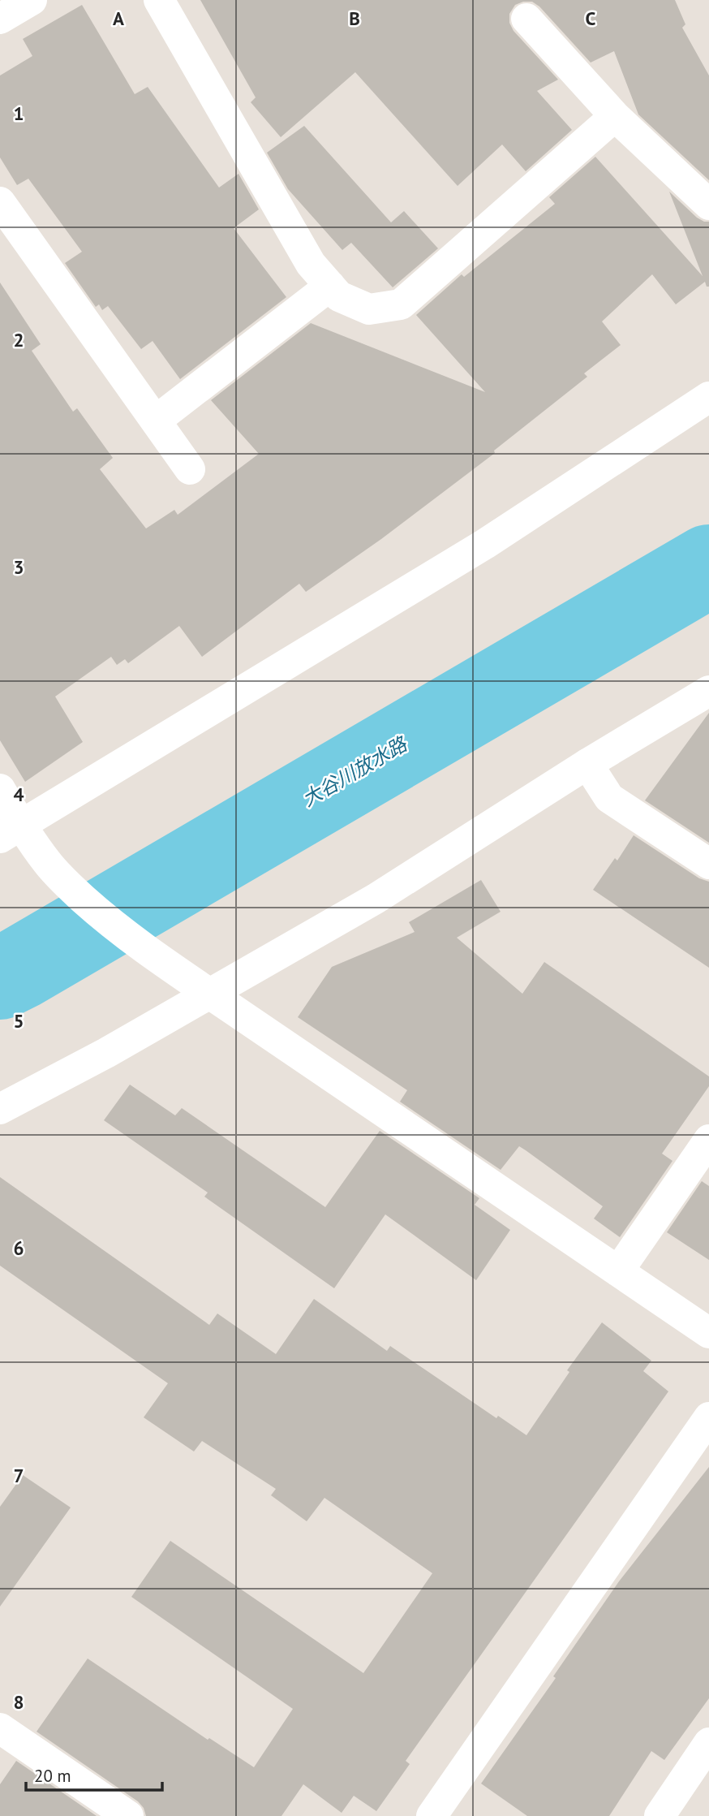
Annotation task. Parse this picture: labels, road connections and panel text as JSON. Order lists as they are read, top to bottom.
{
  "water": ["大谷川放水路"],
  "scale_bar": "20 m",
  "grid": {
    "columns": ["A", "B", "C"],
    "rows": [
      "1",
      "2",
      "3",
      "4",
      "5",
      "6",
      "7",
      "8"
    ]
  }
}
